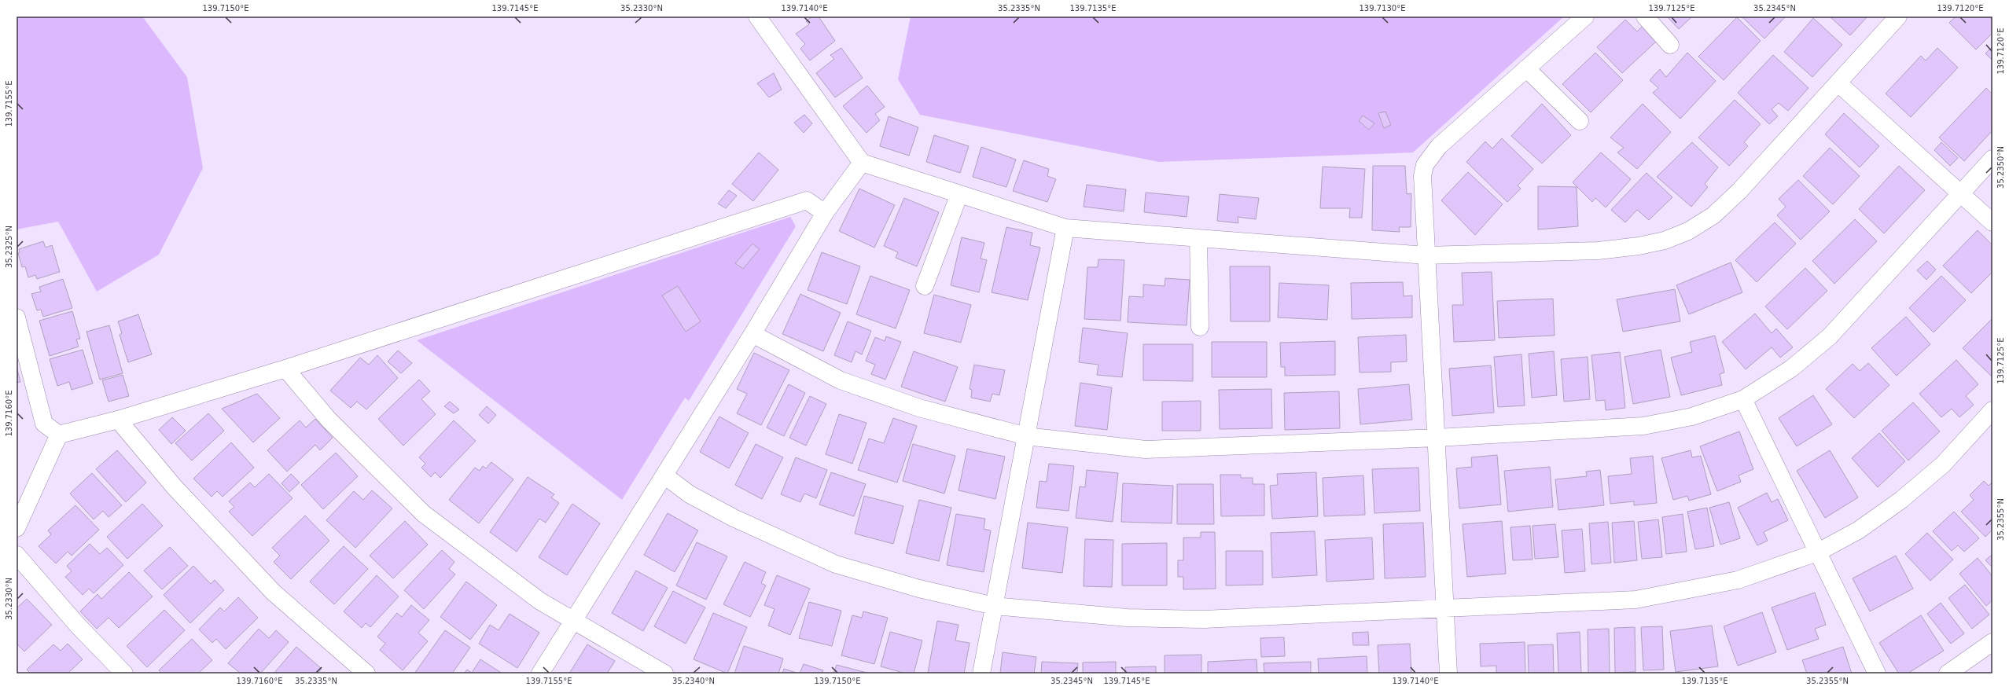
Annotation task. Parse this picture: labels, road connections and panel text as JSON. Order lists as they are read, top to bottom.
{
  "coordinates": [
    "139.7150°E",
    "139.7145°E",
    "35.2330°N",
    "139.7140°E",
    "35.2335°N",
    "139.7135°E",
    "139.7130°E",
    "139.7125°E",
    "35.2345°N",
    "139.7120°E",
    "139.7155°E",
    "35.2350°N",
    "35.2325°N",
    "139.7160°E",
    "35.2355°N",
    "35.2340°N"
  ]
}
